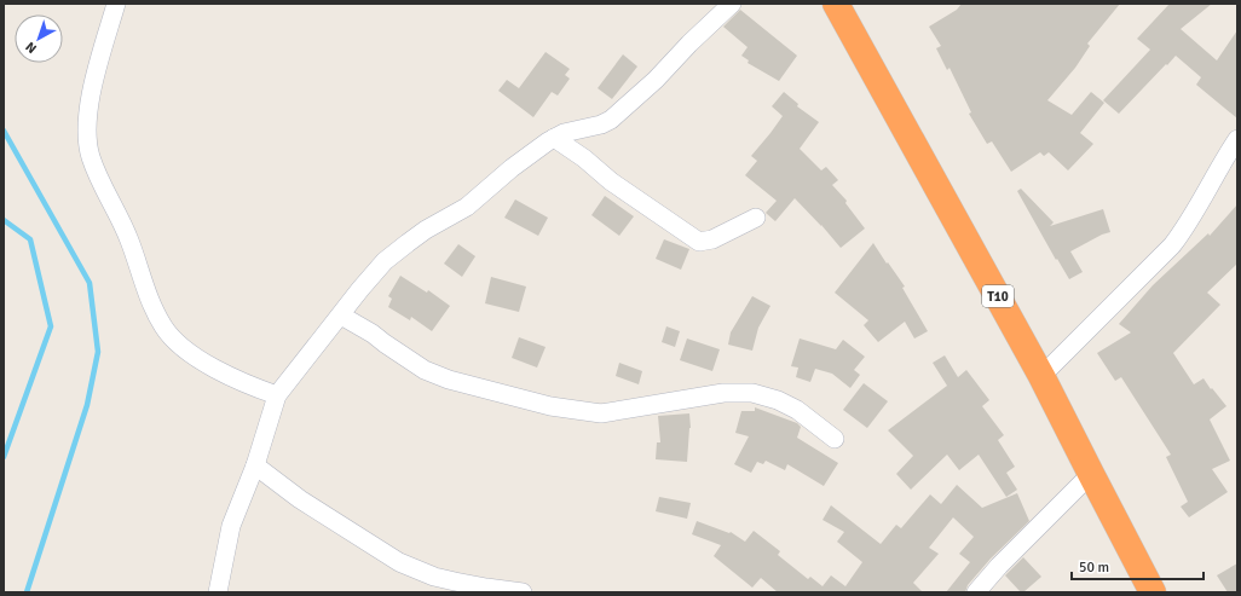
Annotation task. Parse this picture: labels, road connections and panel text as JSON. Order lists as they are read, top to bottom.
{
  "streets": {
    "highway": ["T10"]
  },
  "scale_bar": "50 m",
  "north": "bottom left"
}
